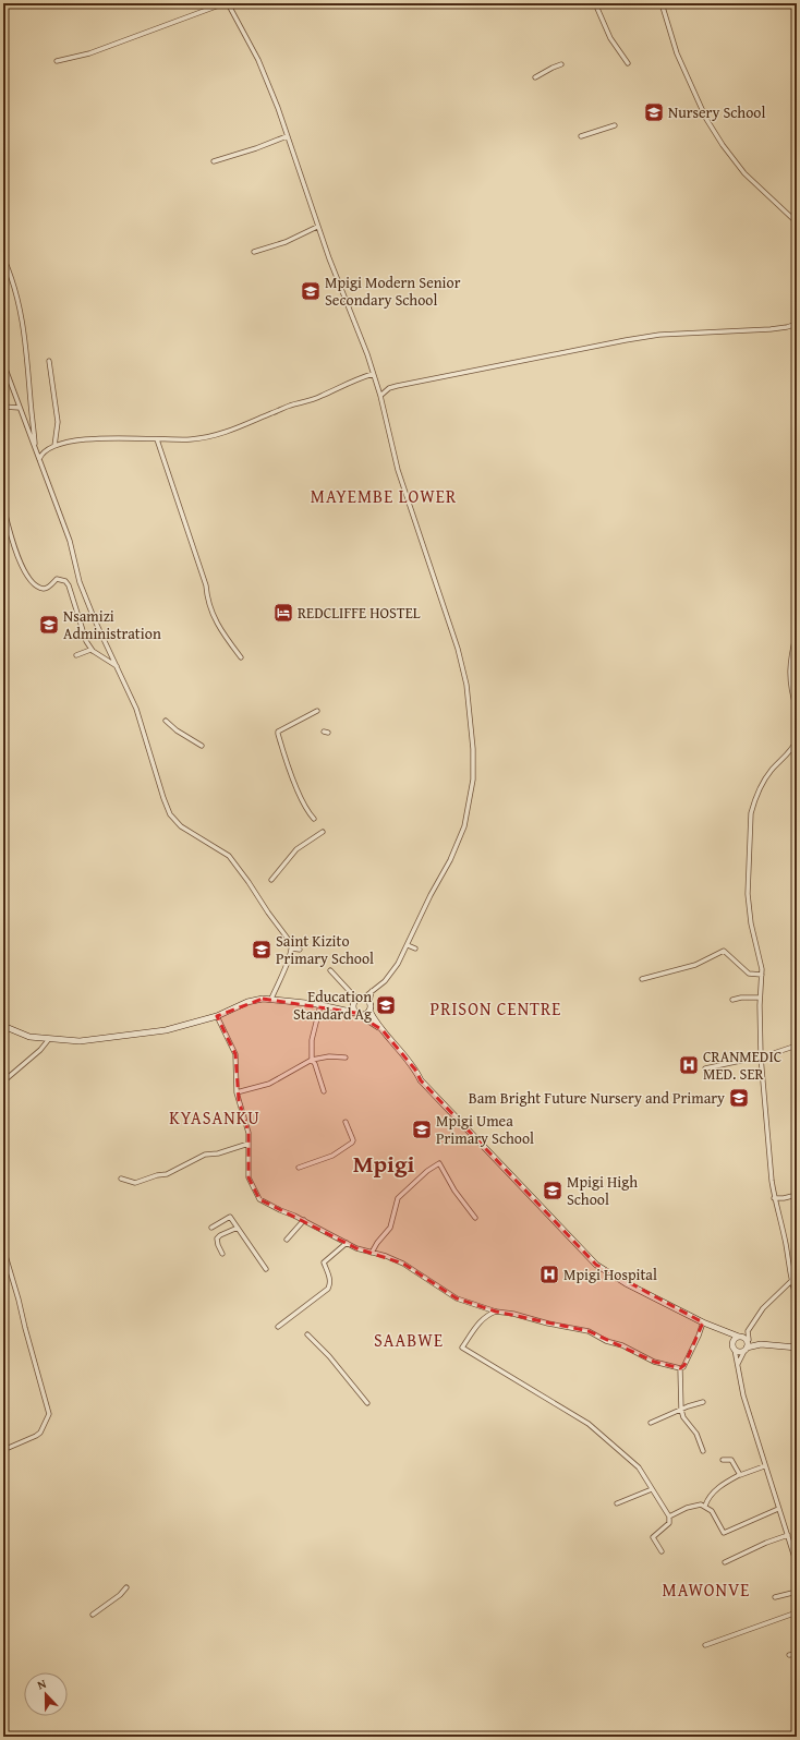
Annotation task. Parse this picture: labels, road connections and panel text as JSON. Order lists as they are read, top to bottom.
{
  "districts": [
    "MAYEMBE LOWER",
    "PRISON CENTRE",
    "KYASANKU",
    "Mpigi",
    "SAABWE",
    "MAWONVE"
  ],
  "places": {
    "school or university": [
      "Nursery School",
      "Mpigi Modern Senior Secondary School",
      "Nsamizi Administration",
      "Saint Kizito Primary School",
      "Education Standard Ag",
      "Bam Bright Future Nursery and Primary",
      "Mpigi Umea Primary School",
      "Mpigi High School"
    ],
    "hotel": ["REDCLIFFE HOSTEL"],
    "hospital": ["CRANMEDIC MED. SER", "Mpigi Hospital"]
  },
  "north": "top"
}
